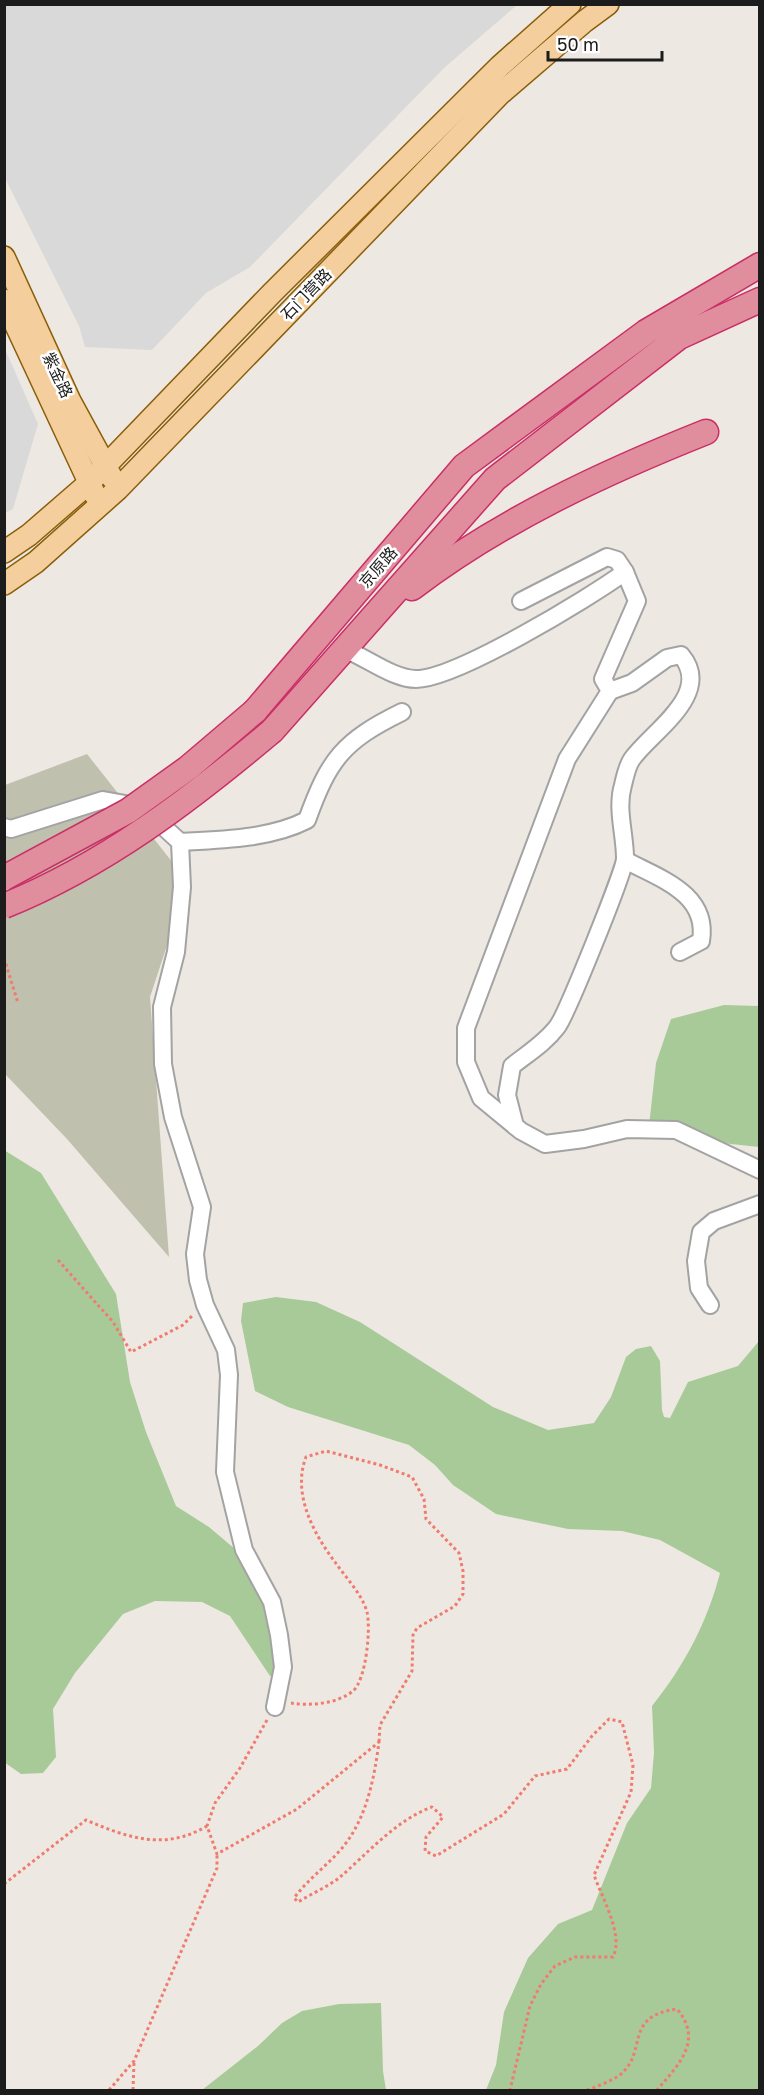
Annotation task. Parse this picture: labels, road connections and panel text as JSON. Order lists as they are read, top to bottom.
{
  "streets": {
    "highway": ["京原路"],
    "main road": ["石门营路", "紫金路"]
  },
  "crossings": [
    ["石门营路", "紫金路"]
  ],
  "scale_bar": "50 m"
}
